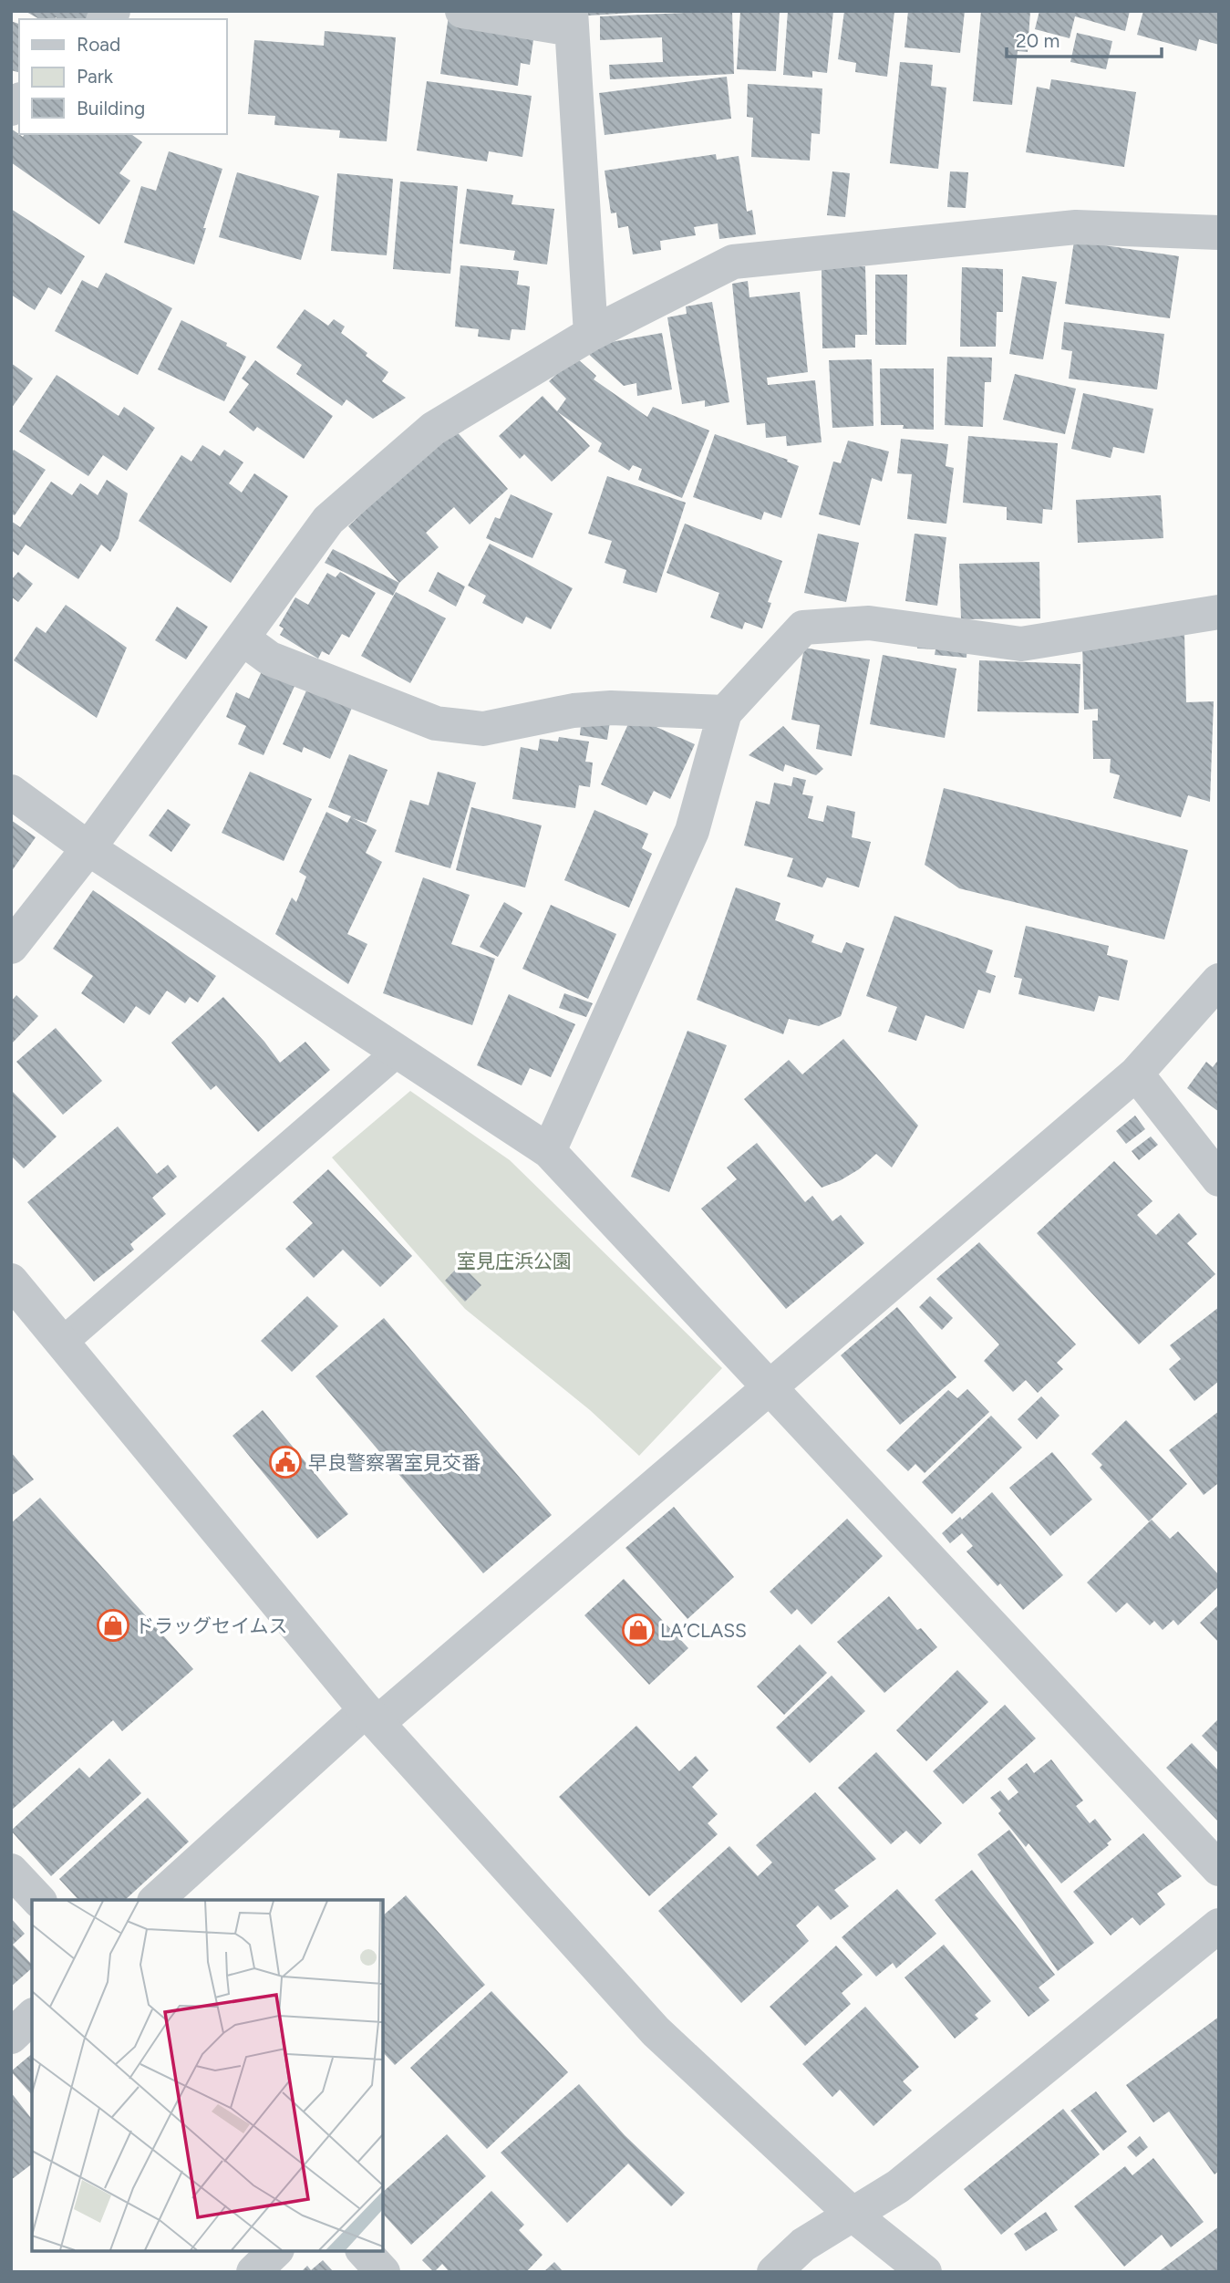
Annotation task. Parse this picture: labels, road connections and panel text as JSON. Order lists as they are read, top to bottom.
{
  "parks": ["室見庄浜公園"],
  "places": {
    "public building": ["早良警察署室見交番"],
    "shop": ["ドラッグセイムス", "LA’CLASS"]
  },
  "legend": ["Road", "Park", "Building"],
  "scale_bar": "20 m"
}
